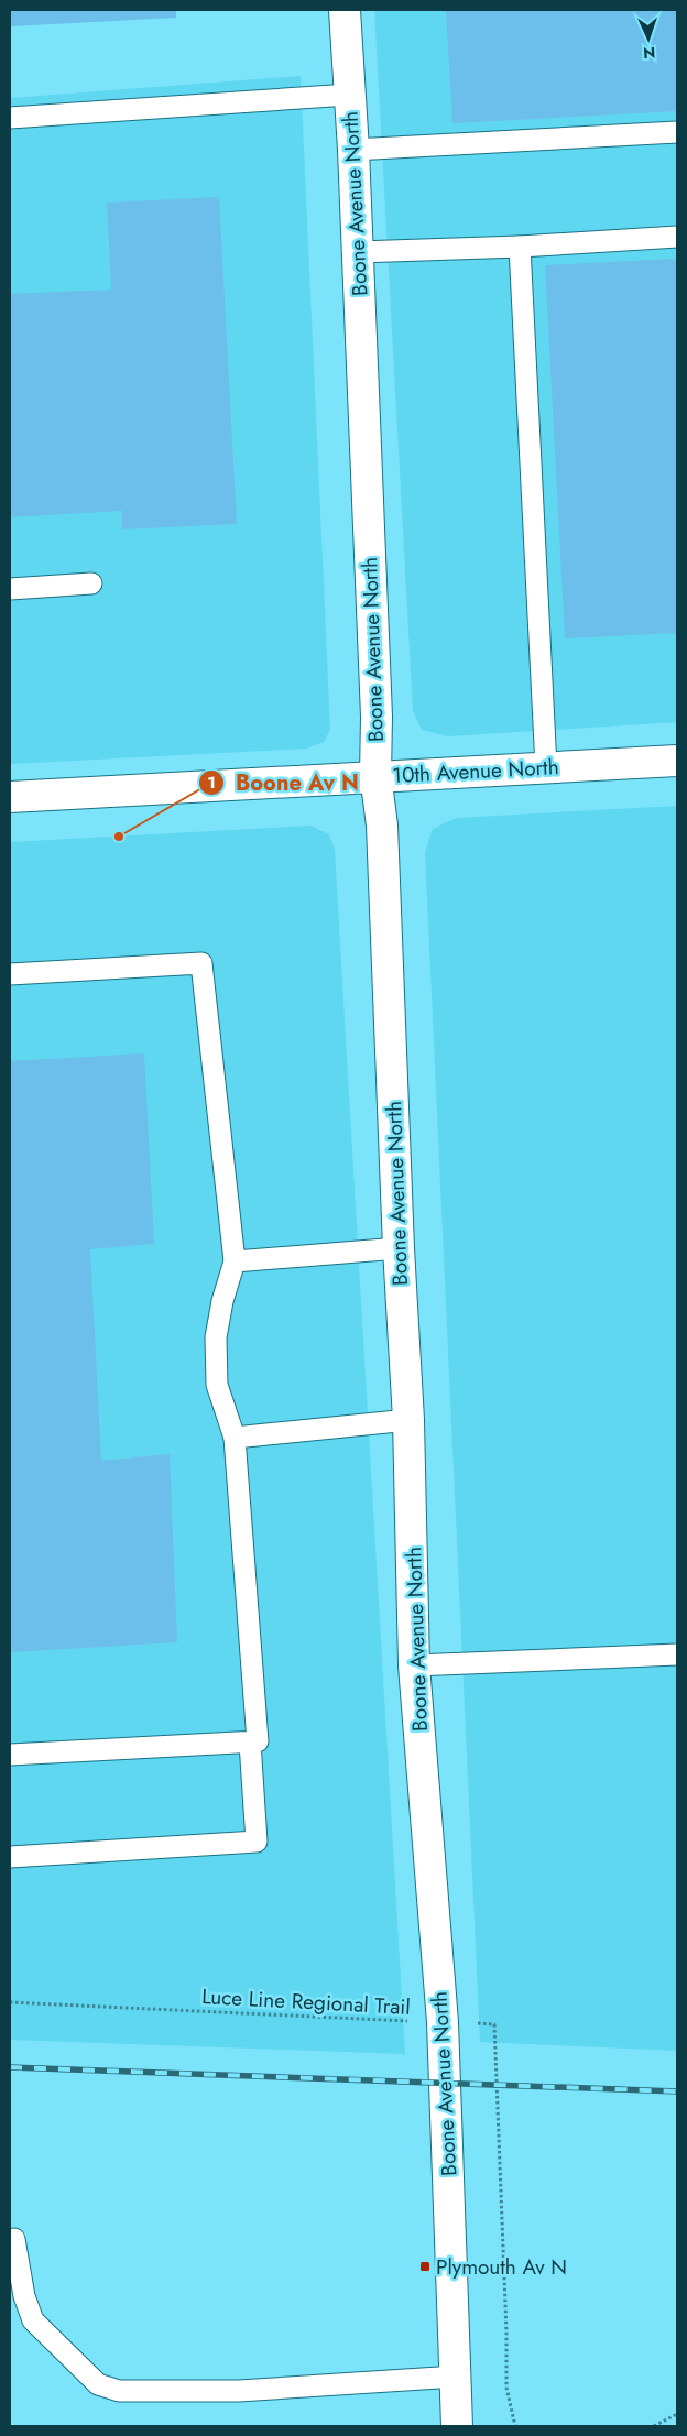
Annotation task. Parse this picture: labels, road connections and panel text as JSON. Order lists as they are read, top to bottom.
{
  "streets": {
    "street": ["Boone Avenue North", "10th Avenue North"],
    "path": ["Luce Line Regional Trail"]
  },
  "crossings": [
    ["Boone Avenue North", "10th Avenue North"],
    ["Boone Avenue North", "Luce Line Regional Trail"]
  ],
  "places": {
    "other": ["Boone Av N"],
    "transit": ["Plymouth Av N"]
  },
  "north": "bottom"
}
